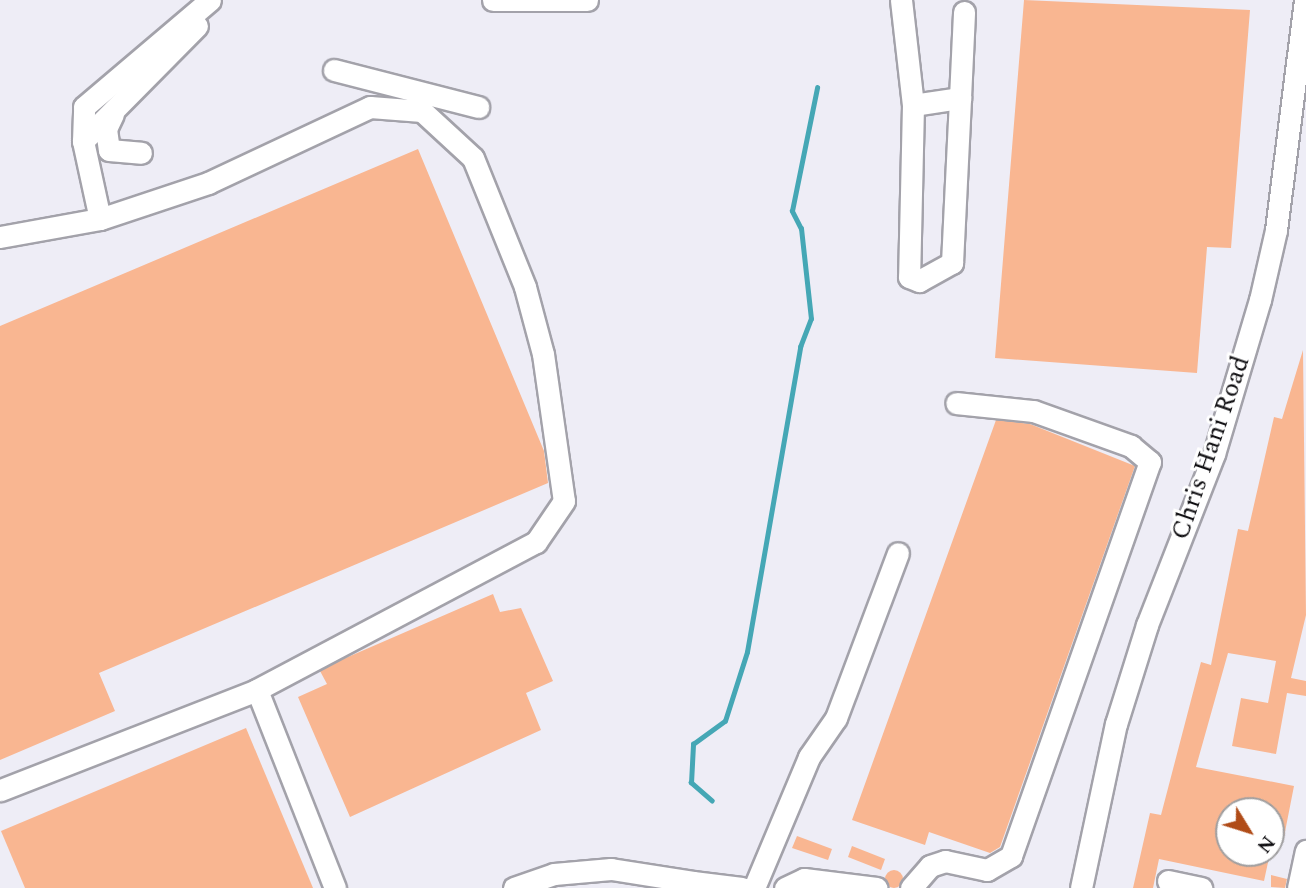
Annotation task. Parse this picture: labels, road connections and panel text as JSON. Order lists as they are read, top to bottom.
{
  "streets": {
    "street": ["Chris Hani Road"]
  },
  "north": "bottom right"
}
